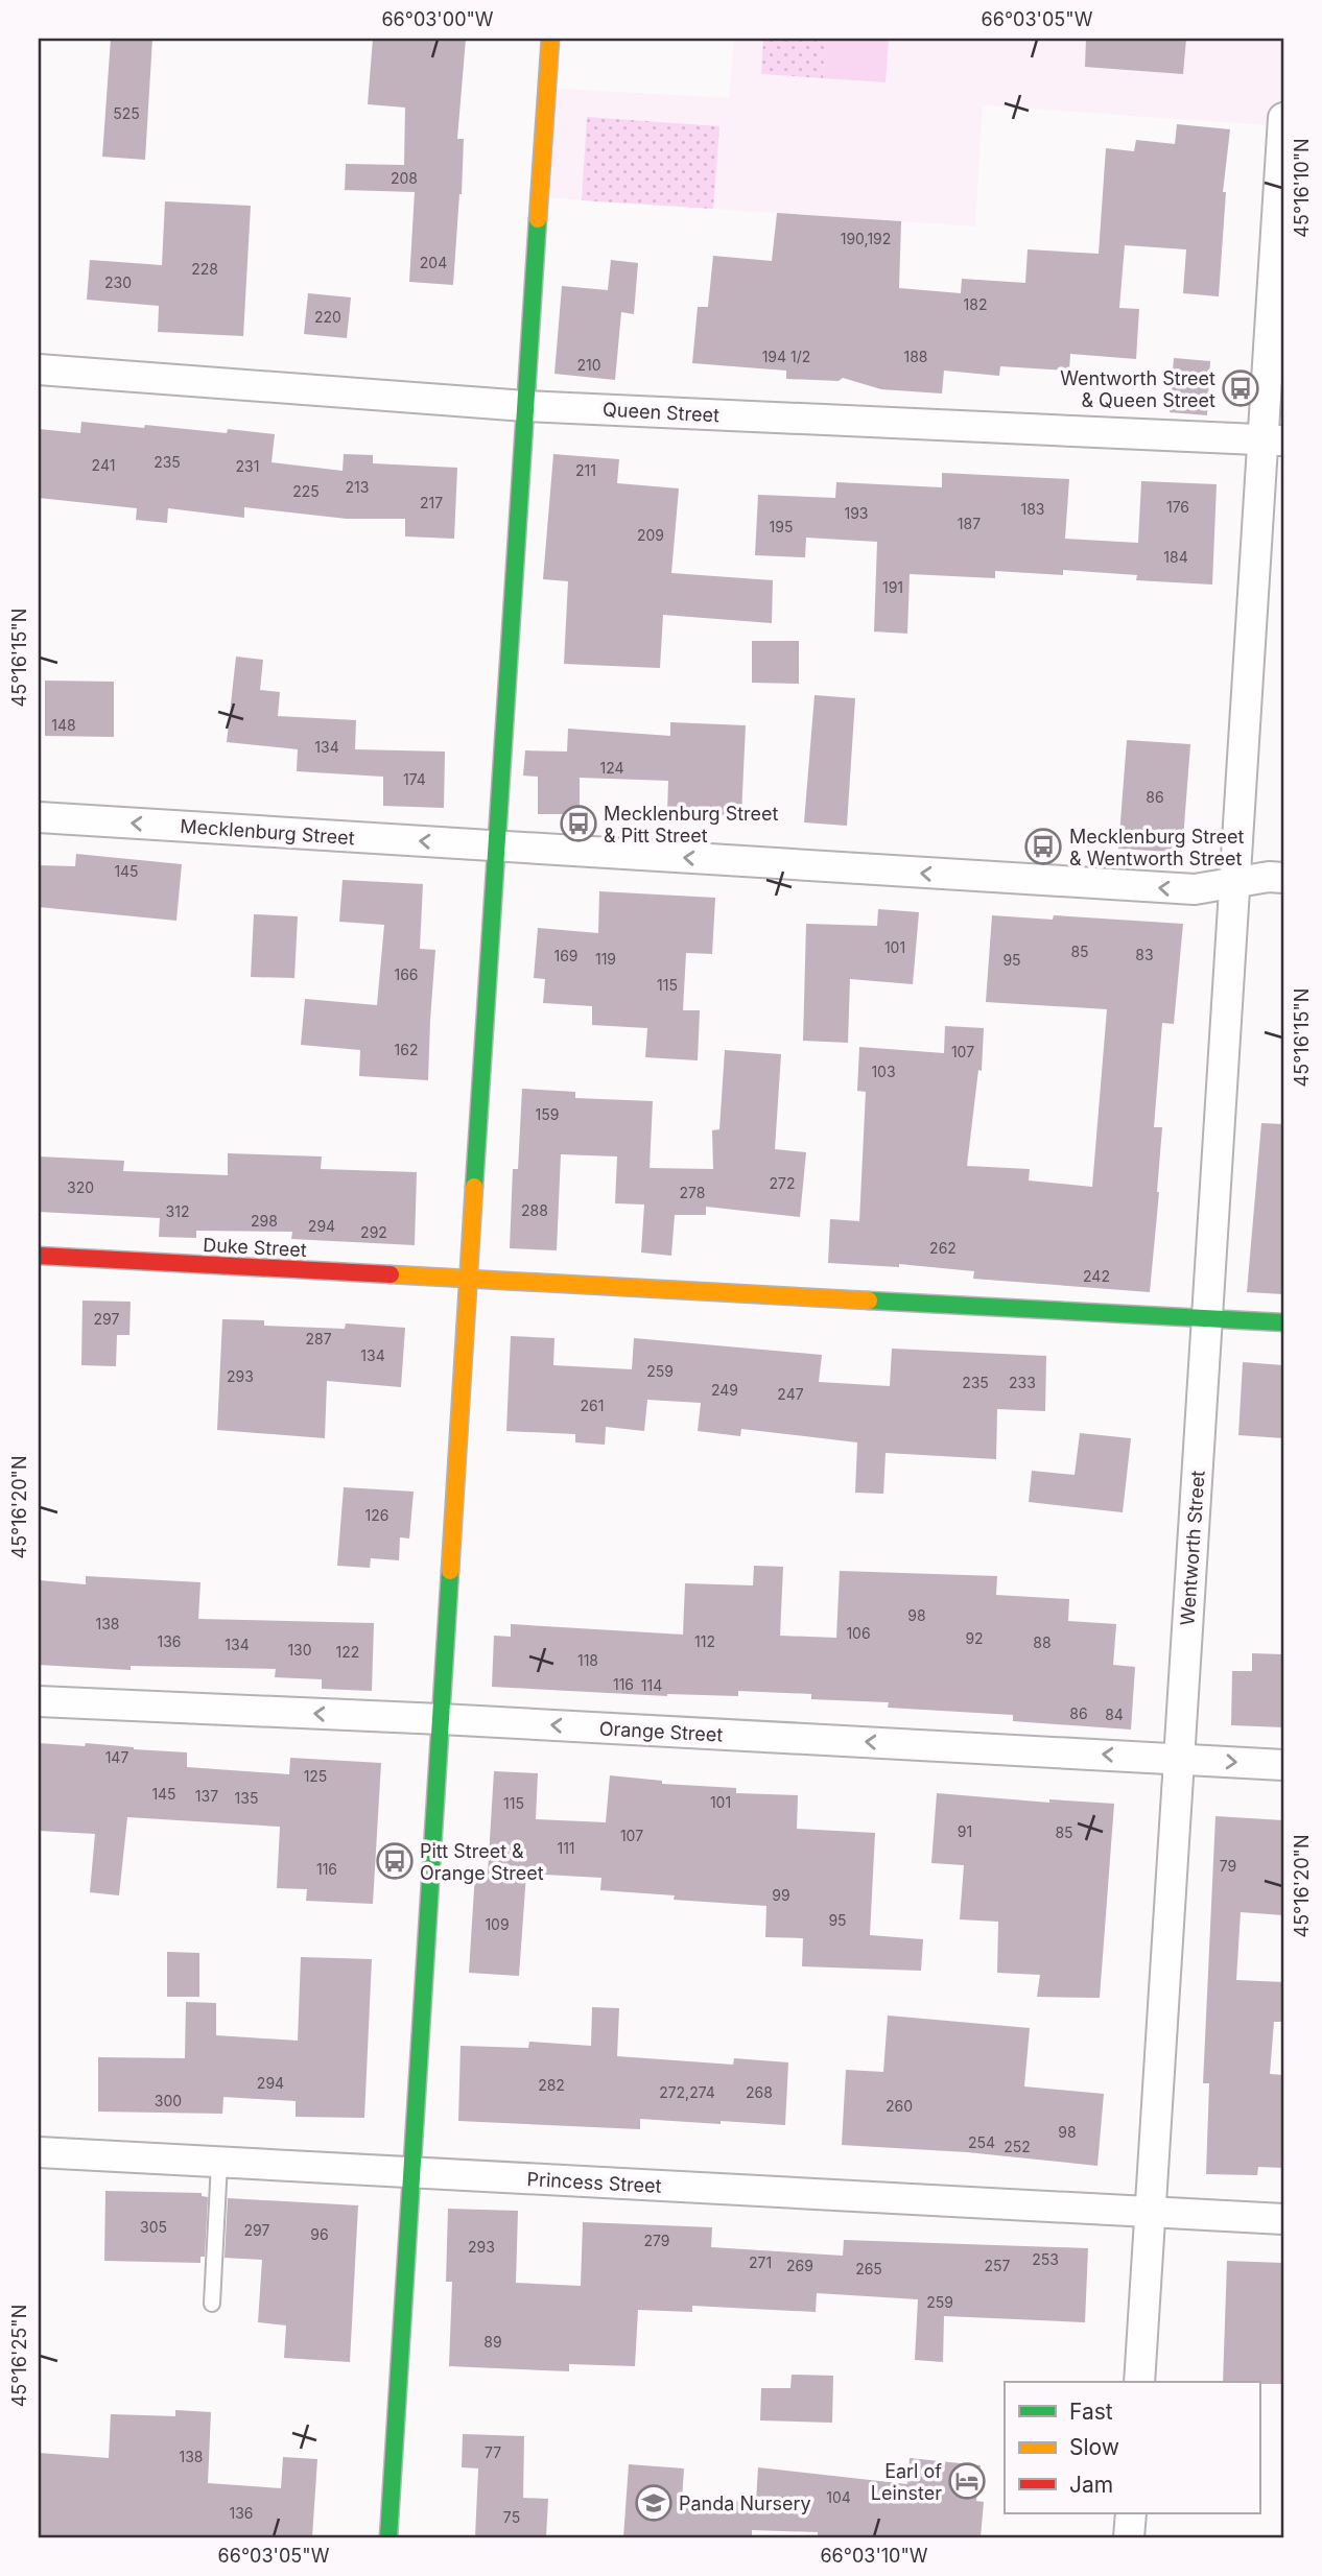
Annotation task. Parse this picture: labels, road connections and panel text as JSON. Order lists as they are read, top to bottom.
{
  "streets": {
    "street": [
      "Queen Street",
      "Mecklenburg Street",
      "Duke Street",
      "Wentworth Street",
      "Orange Street",
      "Princess Street"
    ]
  },
  "crossings": [
    ["Queen Street", "Wentworth Street"],
    ["Mecklenburg Street", "Wentworth Street"],
    ["Duke Street", "Wentworth Street"],
    ["Wentworth Street", "Orange Street"],
    ["Wentworth Street", "Princess Street"]
  ],
  "one_way": ["Mecklenburg Street", "Orange Street"],
  "places": {
    "bus stop": [
      "Wentworth Street & Queen Street",
      "Mecklenburg Street & Pitt Street",
      "Mecklenburg Street & Wentworth Street",
      "Pitt Street & Orange Street"
    ],
    "hotel": ["Earl of Leinster"],
    "school or university": ["Panda Nursery"]
  },
  "house_numbers": [
    "525",
    "208",
    "190,192",
    "204",
    "228",
    "230",
    "182",
    "220",
    "194 1/2",
    "188",
    "210",
    "235",
    "241",
    "231",
    "211",
    "213",
    "225",
    "217",
    "176",
    "183",
    "193",
    "187",
    "195",
    "209",
    "184",
    "191",
    "148",
    "134",
    "124",
    "174",
    "86",
    "145",
    "101",
    "85",
    "83",
    "169",
    "119",
    "95",
    "166",
    "115",
    "162",
    "107",
    "103",
    "159",
    "272",
    "320",
    "278",
    "288",
    "312",
    "298",
    "294",
    "292",
    "262",
    "242",
    "297",
    "287",
    "134",
    "259",
    "293",
    "235",
    "233",
    "249",
    "247",
    "261",
    "126",
    "98",
    "138",
    "106",
    "92",
    "136",
    "112",
    "88",
    "134",
    "130",
    "122",
    "118",
    "116",
    "114",
    "86",
    "84",
    "147",
    "125",
    "145",
    "137",
    "135",
    "101",
    "115",
    "91",
    "85",
    "107",
    "111",
    "79",
    "116",
    "99",
    "95",
    "109",
    "294",
    "282",
    "272,274",
    "268",
    "300",
    "260",
    "98",
    "254",
    "252",
    "305",
    "297",
    "96",
    "279",
    "293",
    "253",
    "271",
    "269",
    "257",
    "265",
    "259",
    "89",
    "77",
    "138",
    "104",
    "136",
    "75"
  ],
  "legend": ["Fast", "Slow", "Jam"],
  "coordinates": [
    "66°03'00\"W",
    "66°03'05\"W",
    "45°16'10\"N",
    "45°16'15\"N",
    "45°16'20\"N",
    "45°16'25\"N",
    "66°03'10\"W"
  ]
}
